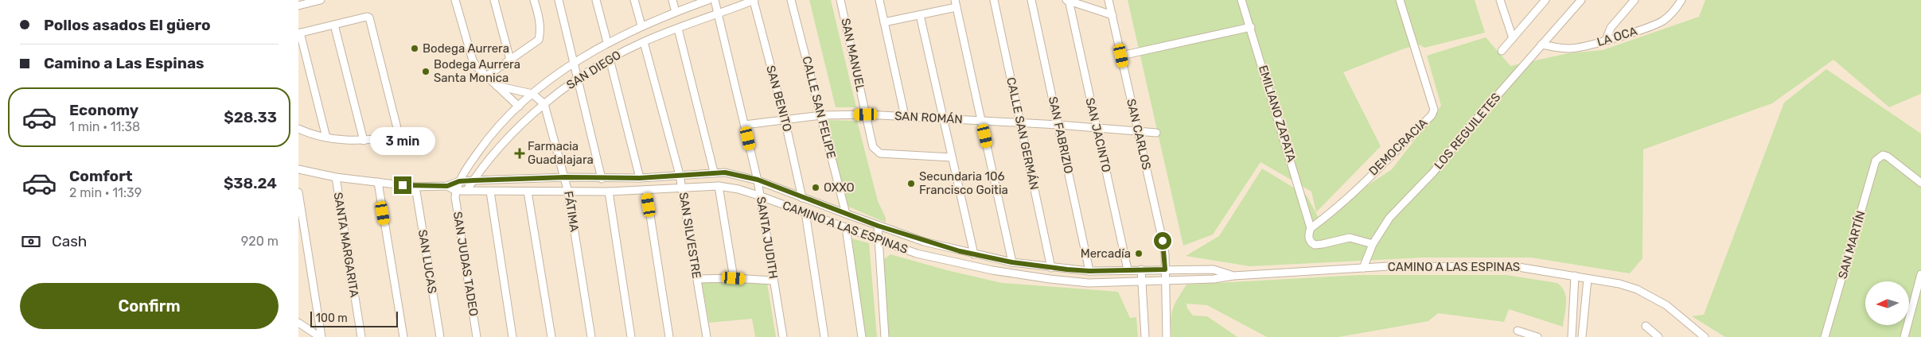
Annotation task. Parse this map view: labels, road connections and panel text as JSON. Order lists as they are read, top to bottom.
{
  "streets": {
    "street": [
      "LA OCA",
      "SAN MANUEL",
      "SAN DIEGO",
      "SAN BENITO",
      "CALLE SAN FELIPE",
      "EMILIANO ZAPATA",
      "SAN ROMÁN",
      "LOS REGUILETES",
      "CALLE SAN GERMÁN",
      "SAN CARLOS",
      "SAN FABRIZIO",
      "SAN JACINTO",
      "DEMOCRACIA",
      "FÁTIMA",
      "CAMINO A LAS ESPINAS",
      "SAN SILVESTRE",
      "SANTA JUDITH",
      "SANTA MARGARITA",
      "SAN MARTÍN",
      "SAN LUCAS",
      "SAN JUDAS TADEO"
    ]
  },
  "crossings": [
    ["LA OCA", "LOS REGUILETES"],
    ["SAN MANUEL", "SAN ROMÁN"],
    ["SAN DIEGO", "SAN BENITO"],
    ["SAN DIEGO", "FÁTIMA"],
    ["SAN DIEGO", "CAMINO A LAS ESPINAS"],
    ["SAN DIEGO", "SAN SILVESTRE"],
    ["SAN DIEGO", "SANTA JUDITH"],
    ["SAN DIEGO", "SAN JUDAS TADEO"],
    ["SAN BENITO", "SAN ROMÁN"],
    ["SAN BENITO", "CAMINO A LAS ESPINAS"],
    ["CALLE SAN FELIPE", "SAN ROMÁN"],
    ["CALLE SAN FELIPE", "CAMINO A LAS ESPINAS"],
    ["EMILIANO ZAPATA", "LOS REGUILETES"],
    ["EMILIANO ZAPATA", "DEMOCRACIA"],
    ["SAN ROMÁN", "CALLE SAN GERMÁN"],
    ["SAN ROMÁN", "SAN CARLOS"],
    ["SAN ROMÁN", "SAN FABRIZIO"],
    ["SAN ROMÁN", "SAN JACINTO"],
    ["SAN ROMÁN", "SANTA JUDITH"],
    ["LOS REGUILETES", "CAMINO A LAS ESPINAS"],
    ["CALLE SAN GERMÁN", "CAMINO A LAS ESPINAS"],
    ["SAN CARLOS", "CAMINO A LAS ESPINAS"],
    ["SAN FABRIZIO", "CAMINO A LAS ESPINAS"],
    ["SAN JACINTO", "CAMINO A LAS ESPINAS"],
    ["FÁTIMA", "CAMINO A LAS ESPINAS"],
    ["CAMINO A LAS ESPINAS", "SAN SILVESTRE"],
    ["CAMINO A LAS ESPINAS", "SANTA JUDITH"],
    ["CAMINO A LAS ESPINAS", "SAN JUDAS TADEO"]
  ],
  "places": {
    "other": [
      "Bodega Aurrera",
      "Bodega Aurrera Santa Monica",
      "Secundaria 106 Francisco Goitia",
      "OXXO",
      "Mercadía"
    ],
    "health": ["Farmacia Guadalajara"]
  },
  "scale_bar": "100 m",
  "north": "left",
  "page": {
    "banner": ["Pollos asados El güero", "Camino a Las Espinas"],
    "list": [
      {
        "name": "Economy",
        "note": "1 min · 11:38",
        "value": "$28.33"
      },
      {
        "name": "Comfort",
        "note": "2 min · 11:39",
        "value": "$38.24"
      }
    ],
    "bubble": "3 min",
    "pay": ["Cash", "920 m"],
    "buttons": "Confirm",
    "scale": "100 m"
  }
}
